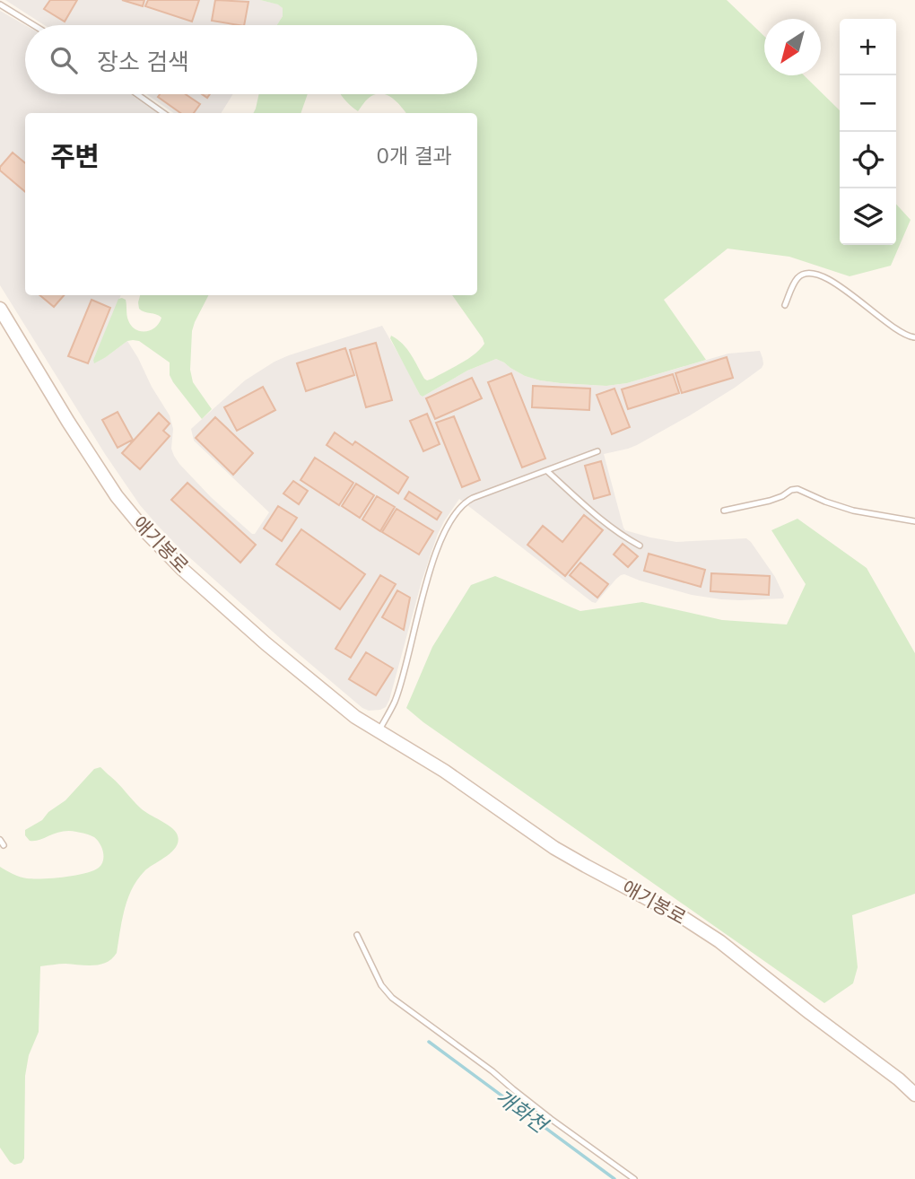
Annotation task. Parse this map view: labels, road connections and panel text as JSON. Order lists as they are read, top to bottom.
{
  "streets": {
    "main road": ["애기봉로"]
  },
  "water": ["개화천"],
  "north": "bottom left",
  "page": {
    "map_buttons": ["+", "−"],
    "search": "장소 검색",
    "heading": ["주변", "0개 결과"]
  }
}
